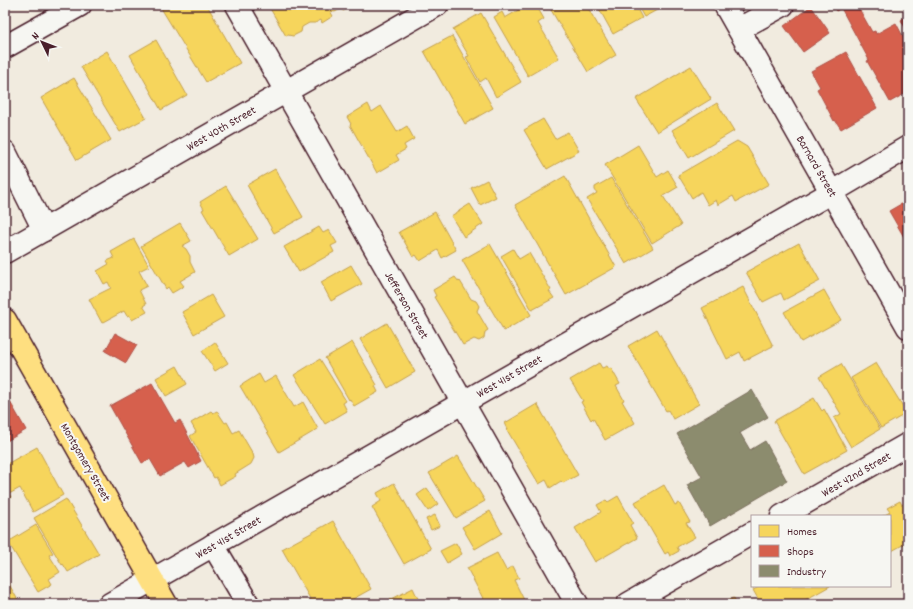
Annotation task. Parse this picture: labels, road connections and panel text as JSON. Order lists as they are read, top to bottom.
{
  "streets": {
    "main road": ["Montgomery Street"],
    "street": [
      "West 40th Street",
      "Barnard Street",
      "Jefferson Street",
      "West 41st Street",
      "West 42nd Street"
    ]
  },
  "crossings": [
    ["West 40th Street", "Jefferson Street"],
    ["Barnard Street", "West 41st Street"],
    ["Jefferson Street", "West 41st Street"],
    ["West 41st Street", "Montgomery Street"]
  ],
  "legend": ["Homes", "Shops", "Industry"],
  "north": "top left"
}
